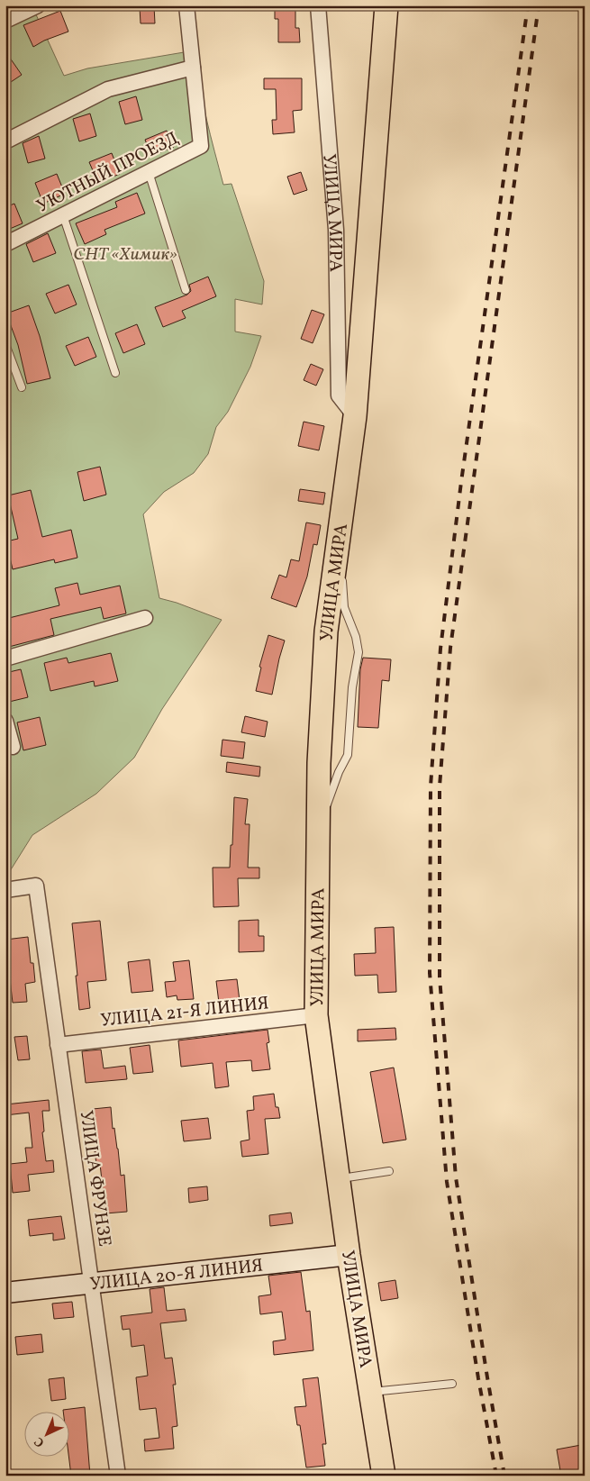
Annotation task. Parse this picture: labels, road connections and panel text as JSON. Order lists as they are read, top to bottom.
{
  "streets": {
    "main road": ["УЛИЦА МИРА", "УЛИЦА 20-Я ЛИНИЯ"],
    "street": ["УЮТНЫЙ ПРОЕЗД", "УЛИЦА 21-Я ЛИНИЯ", "УЛИЦА ФРУНЗЕ"]
  },
  "crossings": [
    ["УЛИЦА МИРА", "УЛИЦА 21-Я ЛИНИЯ"],
    ["УЛИЦА МИРА", "УЛИЦА 20-Я ЛИНИЯ"],
    ["УЛИЦА 21-Я ЛИНИЯ", "УЛИЦА ФРУНЗЕ"],
    ["УЛИЦА ФРУНЗЕ", "УЛИЦА 20-Я ЛИНИЯ"]
  ],
  "parks": ["СНТ «Химик»"],
  "north": "bottom left"
}
